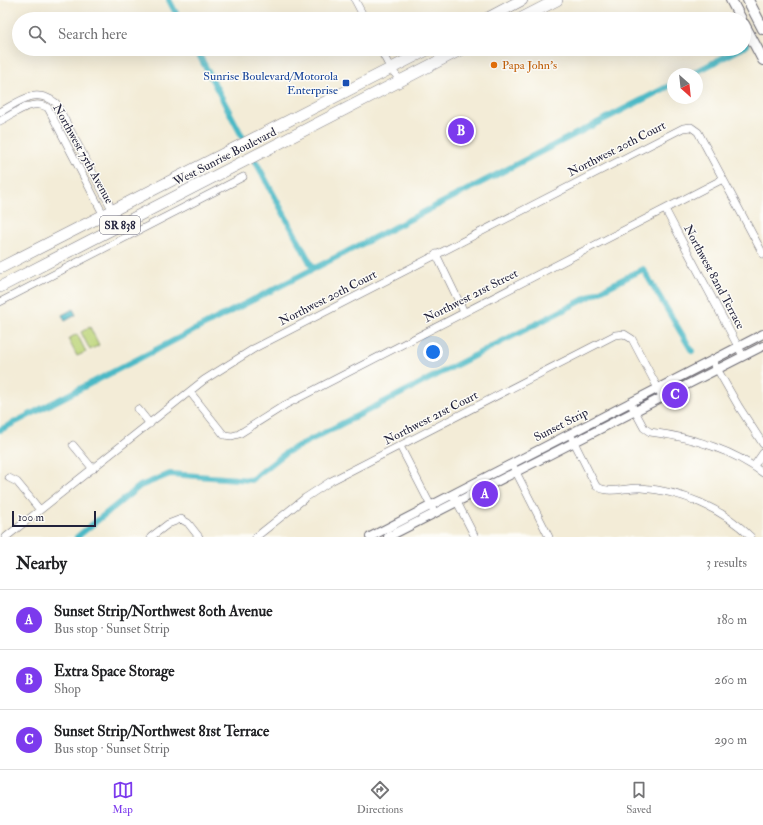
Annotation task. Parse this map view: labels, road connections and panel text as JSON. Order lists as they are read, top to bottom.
{
  "streets": {
    "highway": ["West Sunrise Boulevard", "SR 838"],
    "street": [
      "Northwest 20th Court",
      "Northwest 75th Avenue",
      "Northwest 82nd Terrace",
      "Northwest 21st Street",
      "Northwest 21st Court",
      "Sunset Strip"
    ]
  },
  "crossings": [
    ["Northwest 20th Court", "Northwest 21st Street"],
    ["Northwest 75th Avenue", "West Sunrise Boulevard"],
    ["Northwest 82nd Terrace", "Northwest 21st Street"],
    ["Northwest 82nd Terrace", "Sunset Strip"],
    ["Northwest 21st Court", "Sunset Strip"]
  ],
  "places": {
    "other": ["Papa John's"],
    "transit": ["Sunrise Boulevard/Motorola Enterprise"]
  },
  "scale_bar": "100 m",
  "north": "bottom right",
  "page": {
    "search": "Search here",
    "pins": ["B", "C", "A"],
    "scale": "100 m",
    "heading": ["Nearby", "3 results"],
    "list": [
      {
        "mark": "A",
        "name": "Sunset Strip/Northwest 80th Avenue",
        "note": "Bus stop · Sunset Strip",
        "value": "180 m"
      },
      {
        "mark": "B",
        "name": "Extra Space Storage",
        "note": "Shop",
        "value": "260 m"
      },
      {
        "mark": "C",
        "name": "Sunset Strip/Northwest 81st Terrace",
        "note": "Bus stop · Sunset Strip",
        "value": "290 m"
      }
    ],
    "nav": ["Map", "Directions", "Saved"]
  }
}
